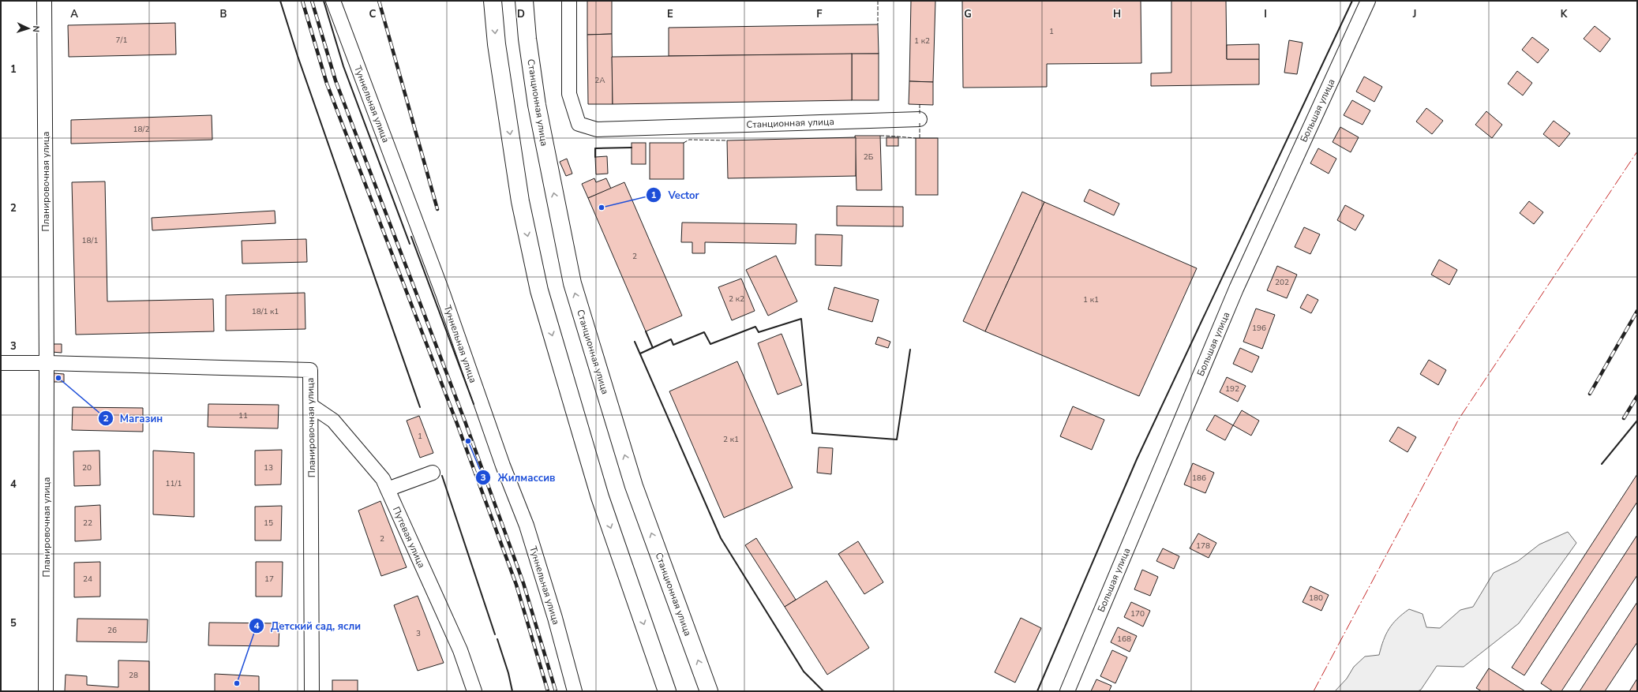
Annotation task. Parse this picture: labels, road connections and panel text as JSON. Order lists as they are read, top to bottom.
{
  "streets": {
    "main road": ["Станционная улица"],
    "street": [
      "Туннельная улица",
      "Большая улица",
      "Планировочная улица",
      "Путевая улица"
    ]
  },
  "crossings": [
    ["Планировочная улица", "Путевая улица"]
  ],
  "places": [
    "Vector",
    "Магазин",
    "Жилмассив",
    "Детский сад, ясли"
  ],
  "house_numbers": [
    "1",
    "7/1",
    "1 к2",
    "2А",
    "18/2",
    "2Б",
    "18/1",
    "2",
    "202",
    "2 к2",
    "1 к1",
    "18/1 к1",
    "196",
    "192",
    "11",
    "1",
    "2 к1",
    "20",
    "13",
    "186",
    "11/1",
    "22",
    "15",
    "2",
    "178",
    "24",
    "17",
    "180",
    "170",
    "26",
    "3",
    "168",
    "28"
  ],
  "north": "right",
  "grid": {
    "columns": [
      "A",
      "B",
      "C",
      "D",
      "E",
      "F",
      "G",
      "H",
      "I",
      "J",
      "K"
    ],
    "rows": [
      "1",
      "2",
      "3",
      "4",
      "5"
    ]
  }
}
